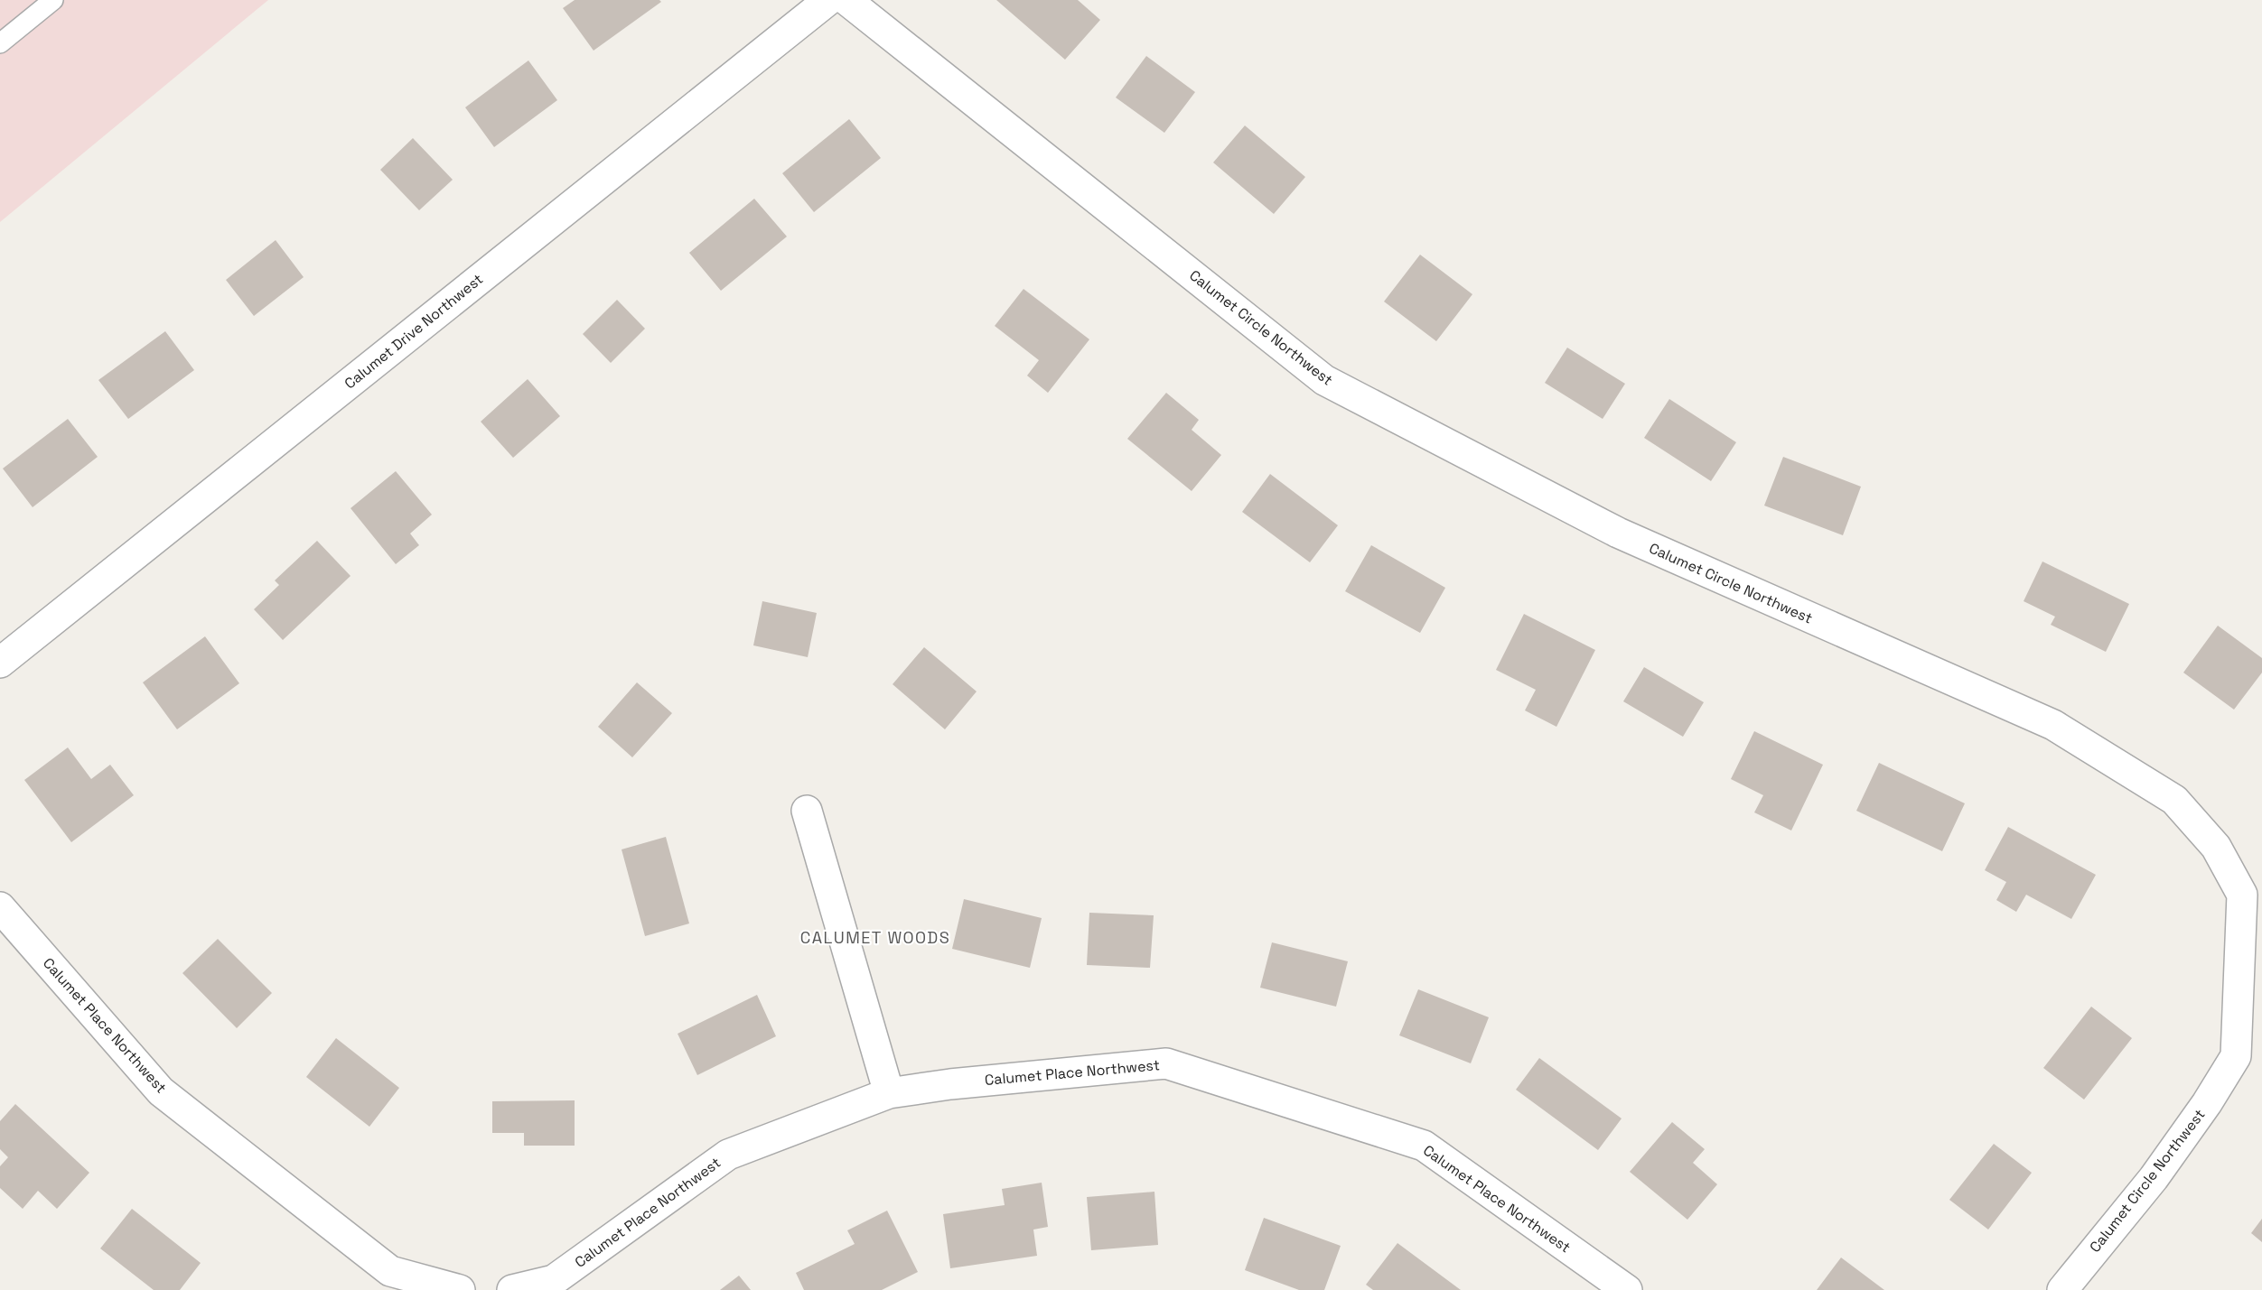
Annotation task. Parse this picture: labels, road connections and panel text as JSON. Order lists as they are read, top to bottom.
{
  "streets": {
    "street": ["Calumet Circle Northwest", "Calumet Drive Northwest", "Calumet Place Northwest"]
  },
  "districts": ["CALUMET WOODS"]
}
